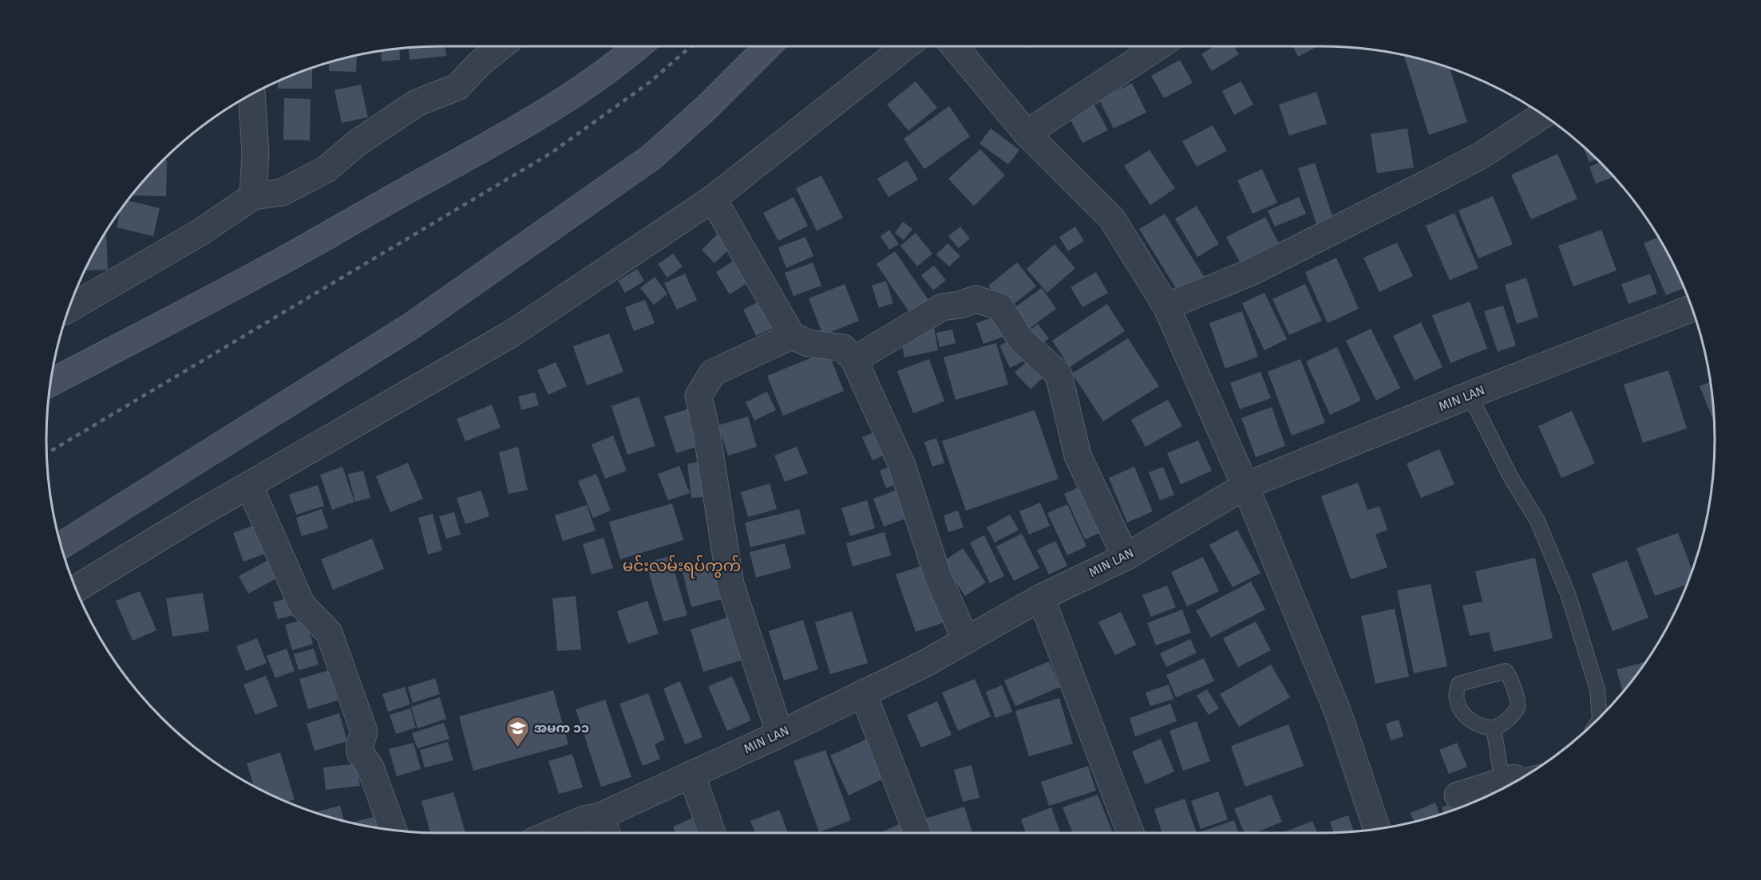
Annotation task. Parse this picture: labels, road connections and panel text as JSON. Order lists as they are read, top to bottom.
{
  "streets": {
    "street": ["MIN LAN"]
  },
  "districts": ["မင်းလမ်းရပ်ကွက်"],
  "places": {
    "school or university": ["အမက ၁၁"]
  }
}
